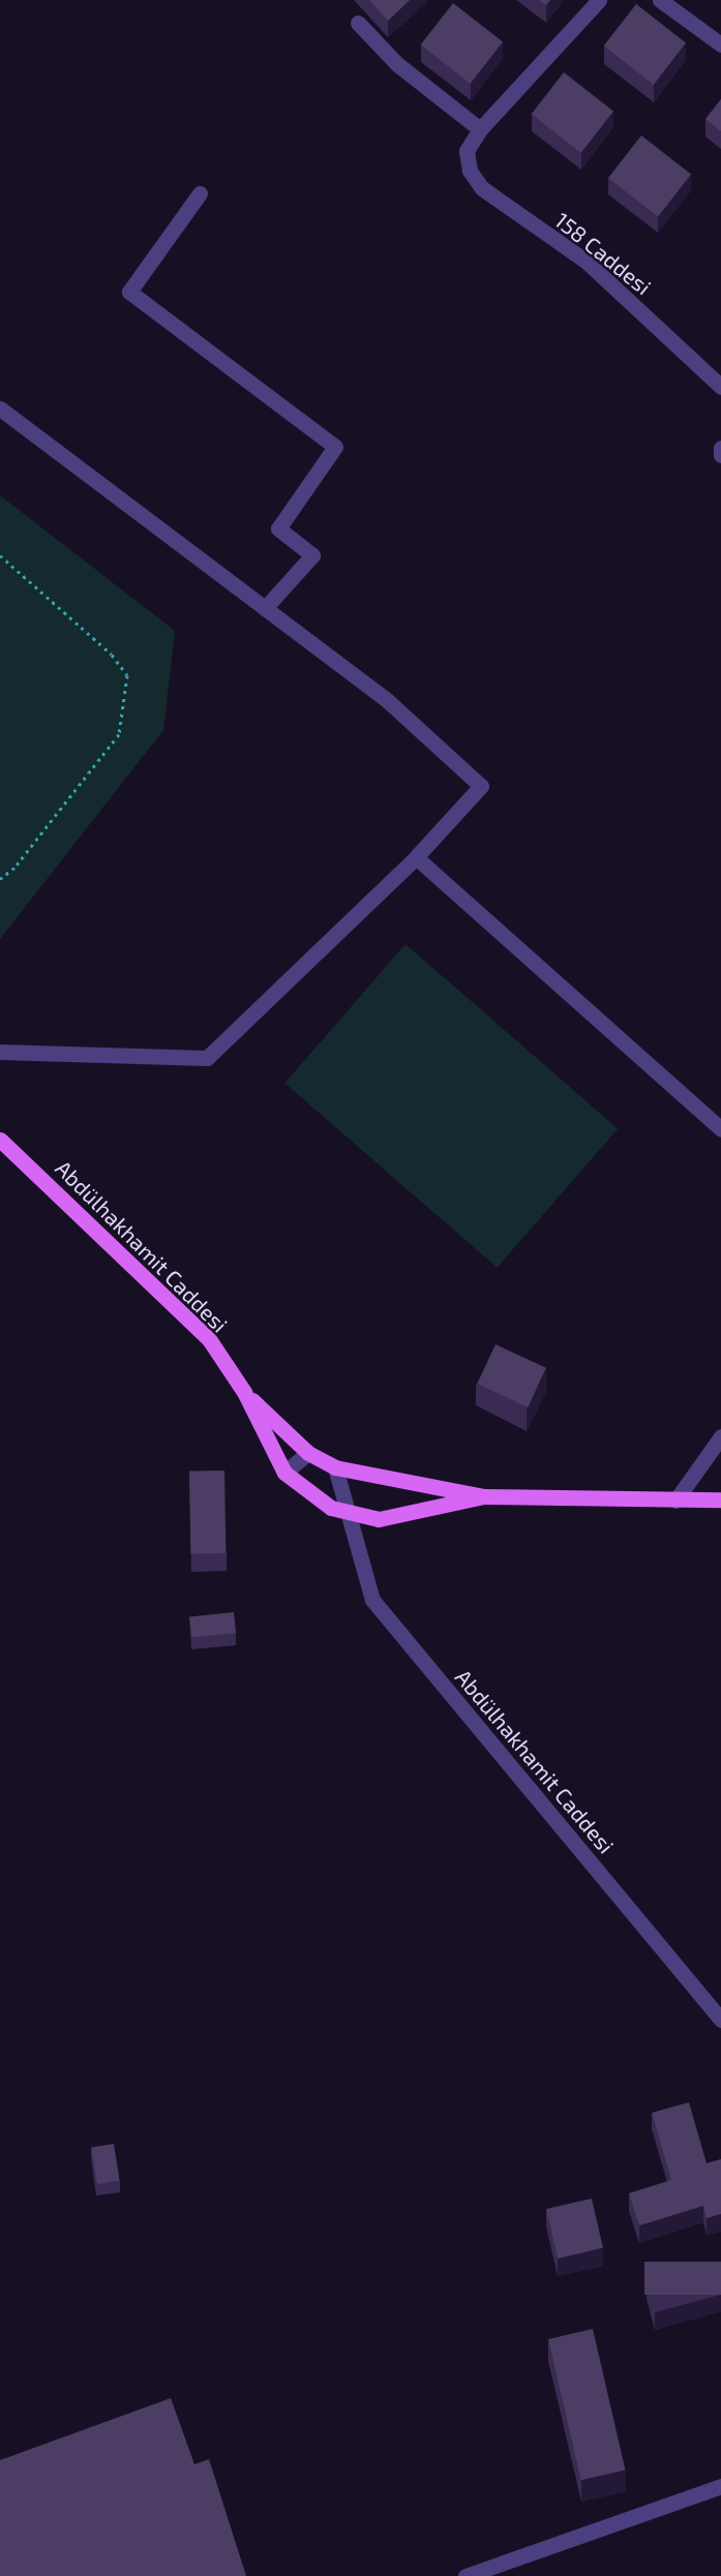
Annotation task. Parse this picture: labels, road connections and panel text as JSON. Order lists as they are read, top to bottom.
{
  "streets": {
    "main road": ["Abdülhakhamit Caddesi"],
    "street": ["158 Caddesi"]
  }
}
